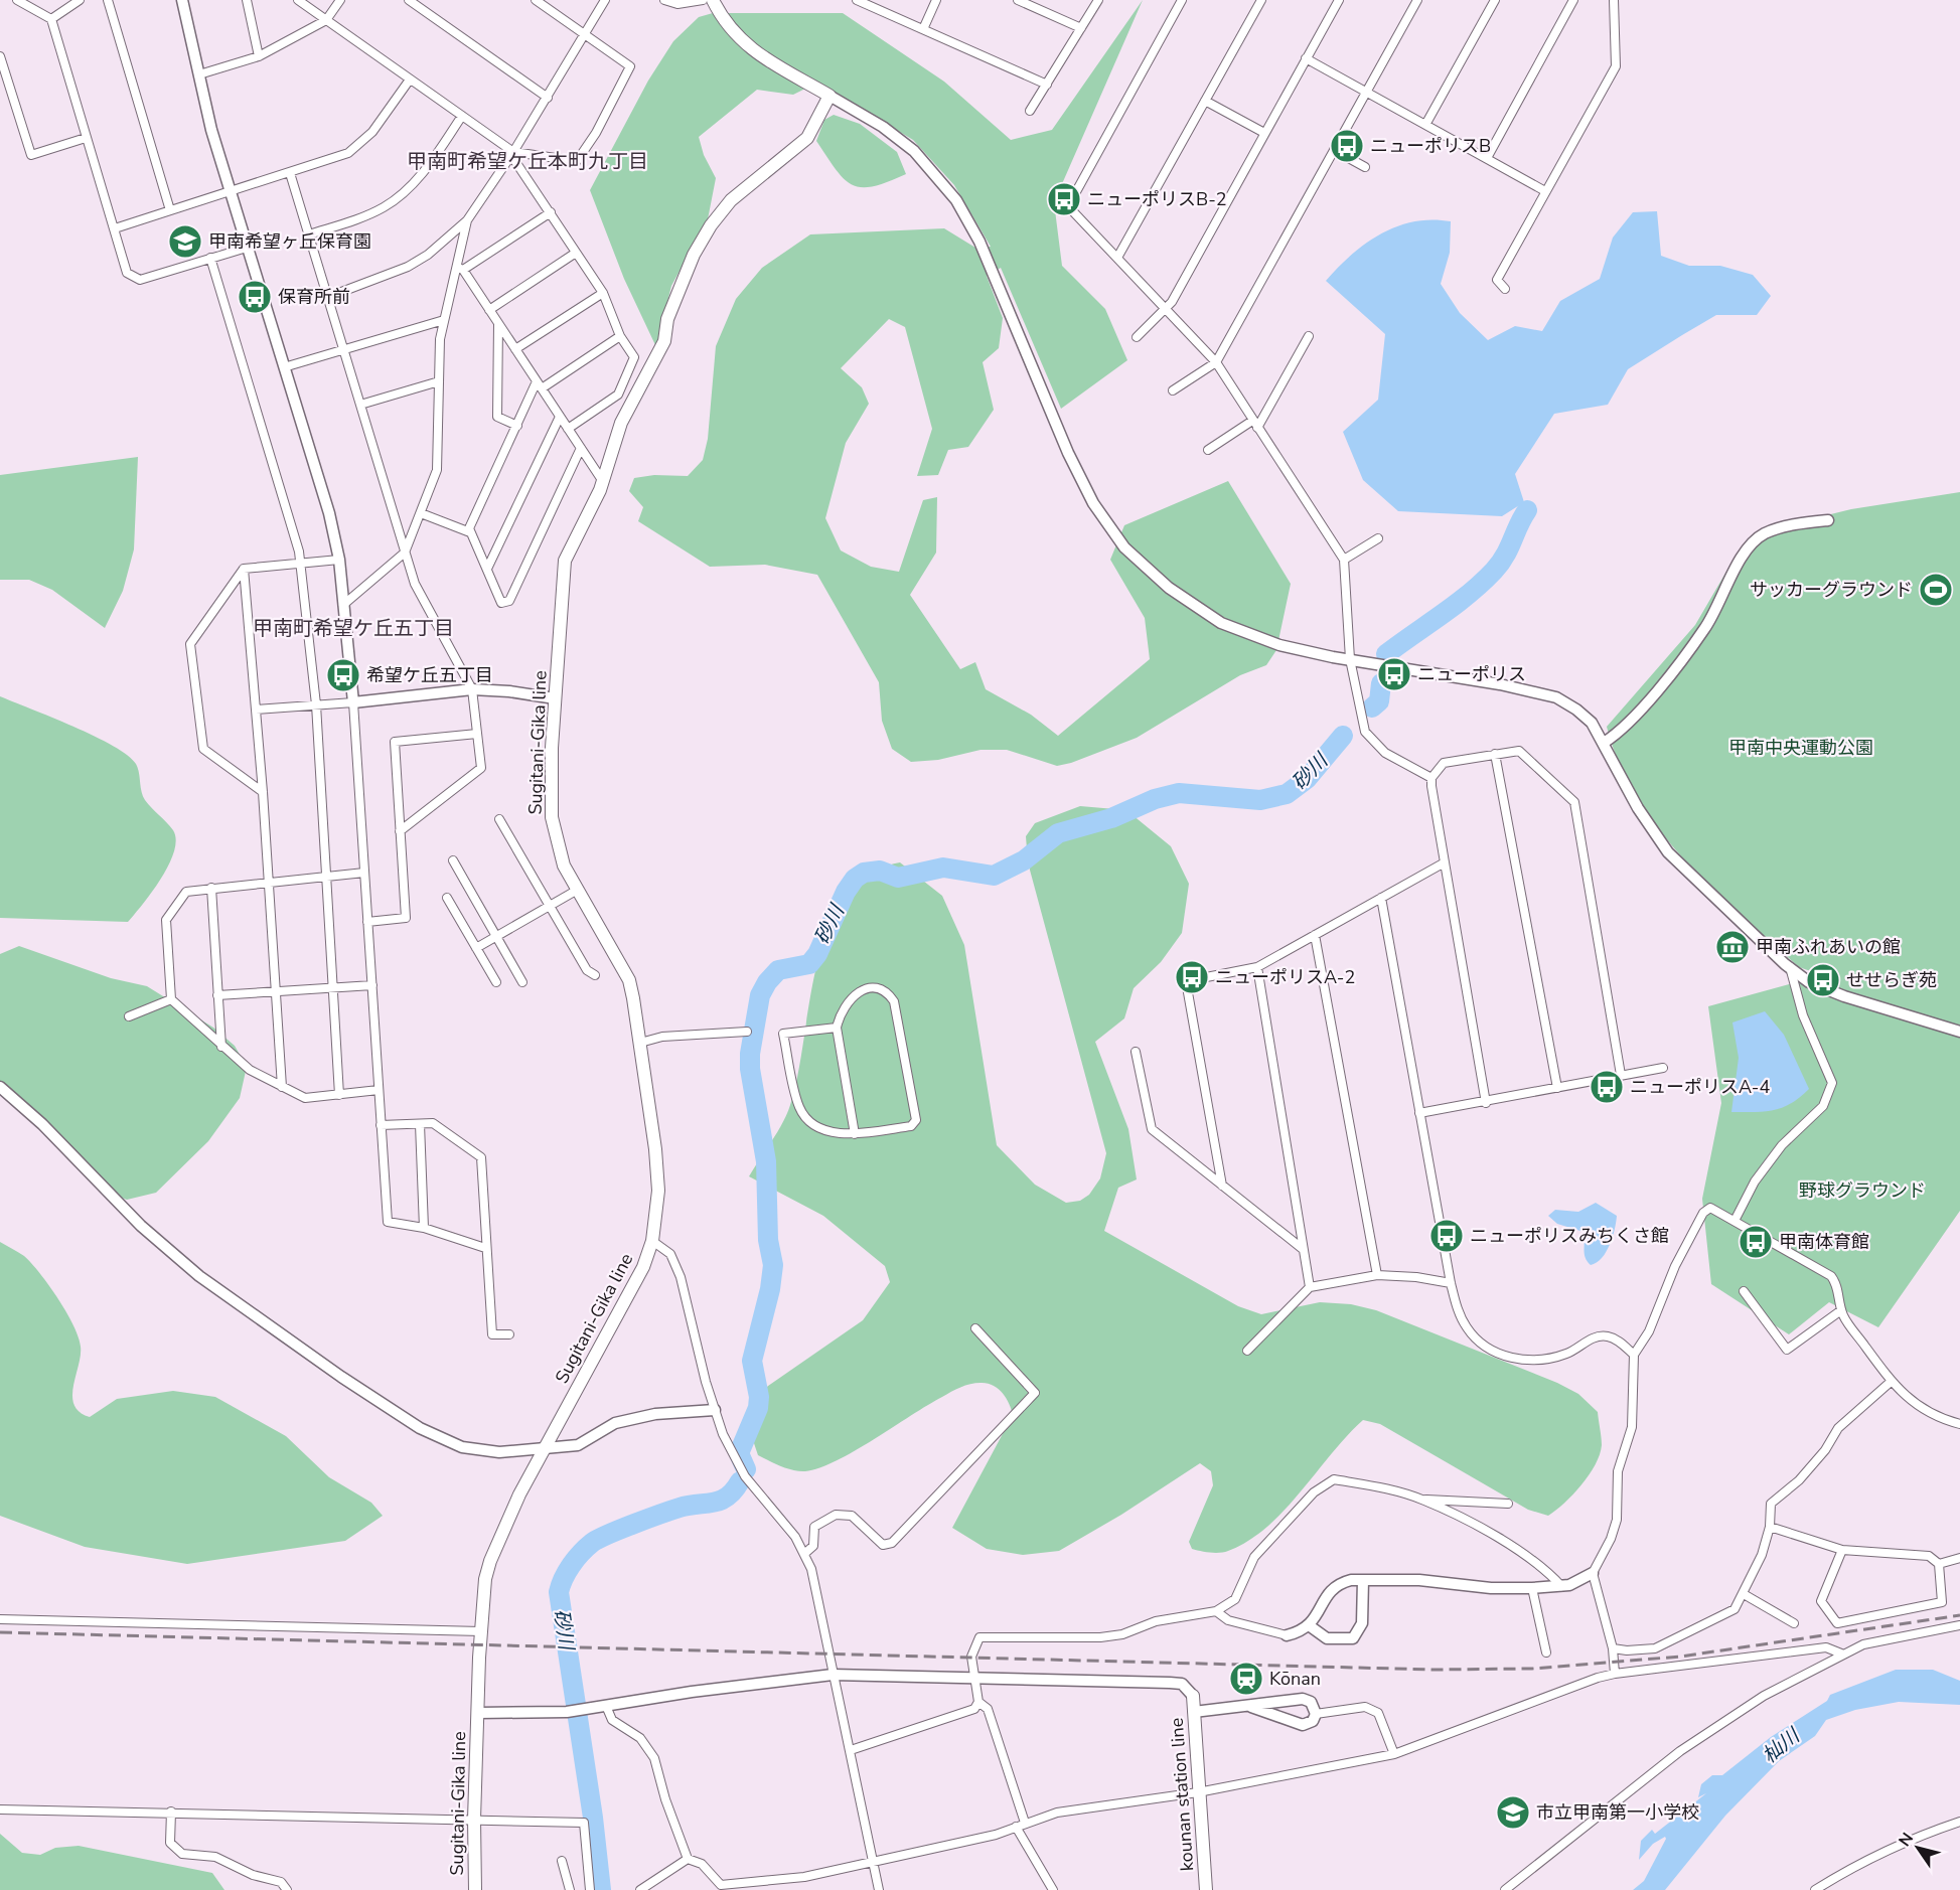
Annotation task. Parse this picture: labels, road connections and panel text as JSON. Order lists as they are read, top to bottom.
{
  "streets": {
    "main road": ["Sugitani-Gika line", "kounan station line"]
  },
  "districts": ["甲南町希望ケ丘本町九丁目", "甲南町希望ケ丘五丁目"],
  "water": ["砂川", "杣川"],
  "parks": ["甲南中央運動公園", "野球グラウンド"],
  "places": {
    "bus stop": [
      "ニューポリスB",
      "ニューポリスB-2",
      "保育所前",
      "ニューポリス",
      "希望ケ丘五丁目",
      "ニューポリスA-2",
      "せせらぎ苑",
      "ニューポリスA-4",
      "ニューポリスみちくさ館",
      "甲南体育館"
    ],
    "school or university": ["甲南希望ヶ丘保育園", "市立甲南第一小学校"],
    "sports": ["サッカーグラウンド"],
    "museum": ["甲南ふれあいの館"],
    "station": ["Kōnan"]
  },
  "north": "top left"
}
